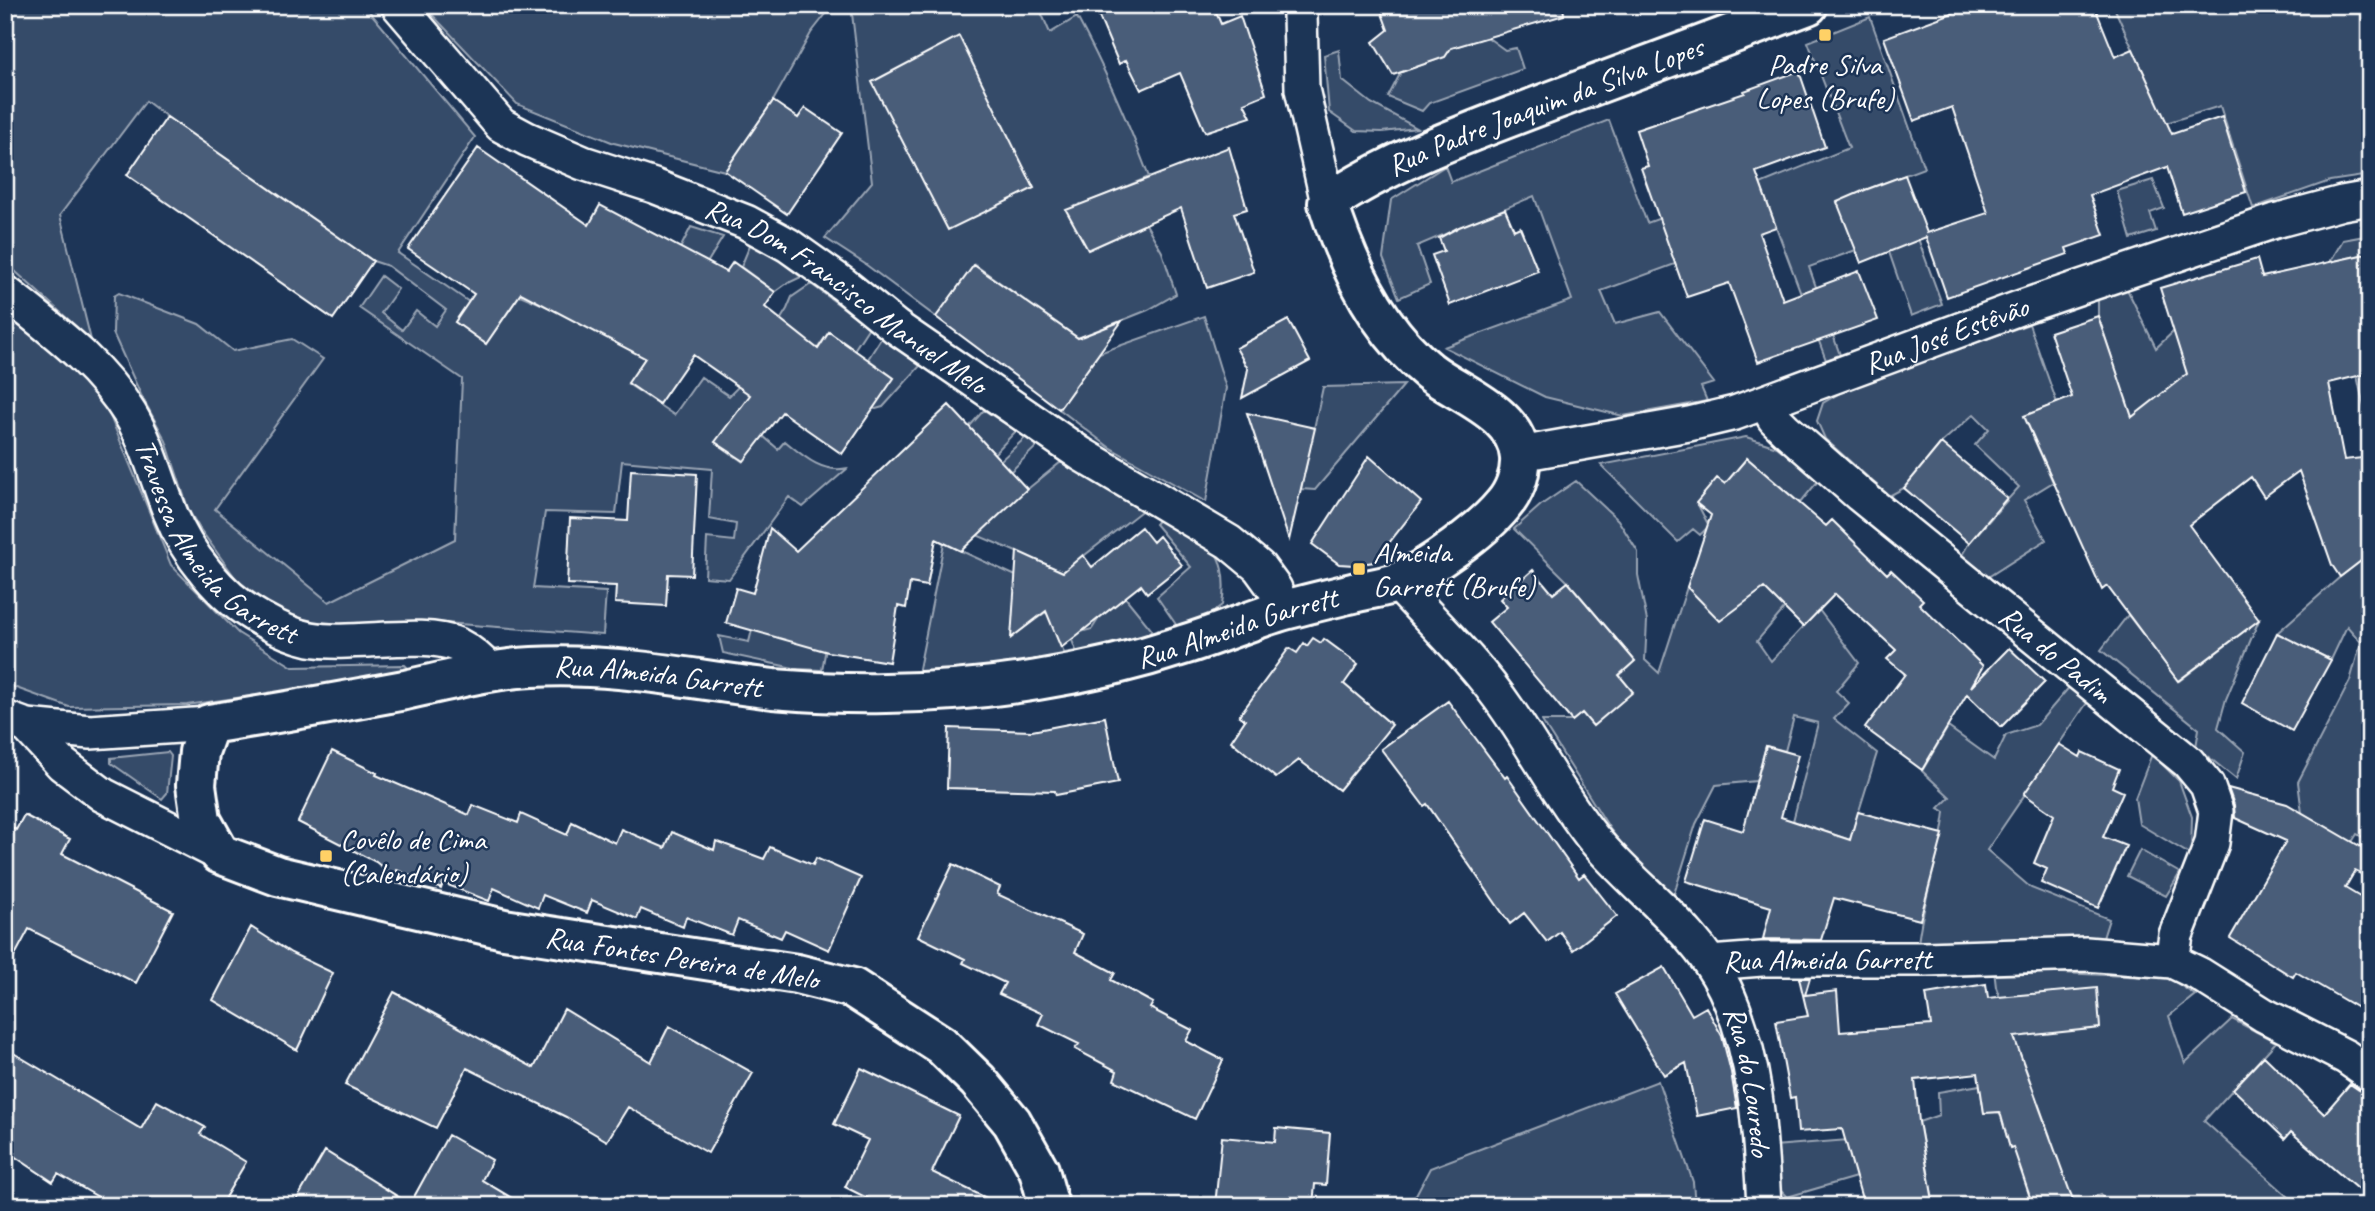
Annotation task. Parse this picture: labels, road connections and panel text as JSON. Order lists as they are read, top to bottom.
{
  "streets": {
    "street": [
      "Rua Padre Joaquim da Silva Lopes",
      "Rua Dom Francisco Manuel Melo",
      "Rua José Estêvão",
      "Travessa Almeida Garrett",
      "Rua Almeida Garrett",
      "Rua do Padim",
      "Rua Fontes Pereira de Melo",
      "Rua do Louredo"
    ]
  },
  "crossings": [
    ["Rua Dom Francisco Manuel Melo", "Rua Almeida Garrett"],
    ["Rua José Estêvão", "Rua do Padim"],
    ["Travessa Almeida Garrett", "Rua Almeida Garrett"],
    ["Rua Almeida Garrett", "Rua do Padim"],
    ["Rua Almeida Garrett", "Rua Fontes Pereira de Melo"],
    ["Rua Almeida Garrett", "Rua do Louredo"]
  ],
  "places": {
    "transit": ["Padre Silva Lopes (Brufe)", "Almeida Garrett (Brufe)", "Covêlo de Cima (Calendário)"]
  }
}
